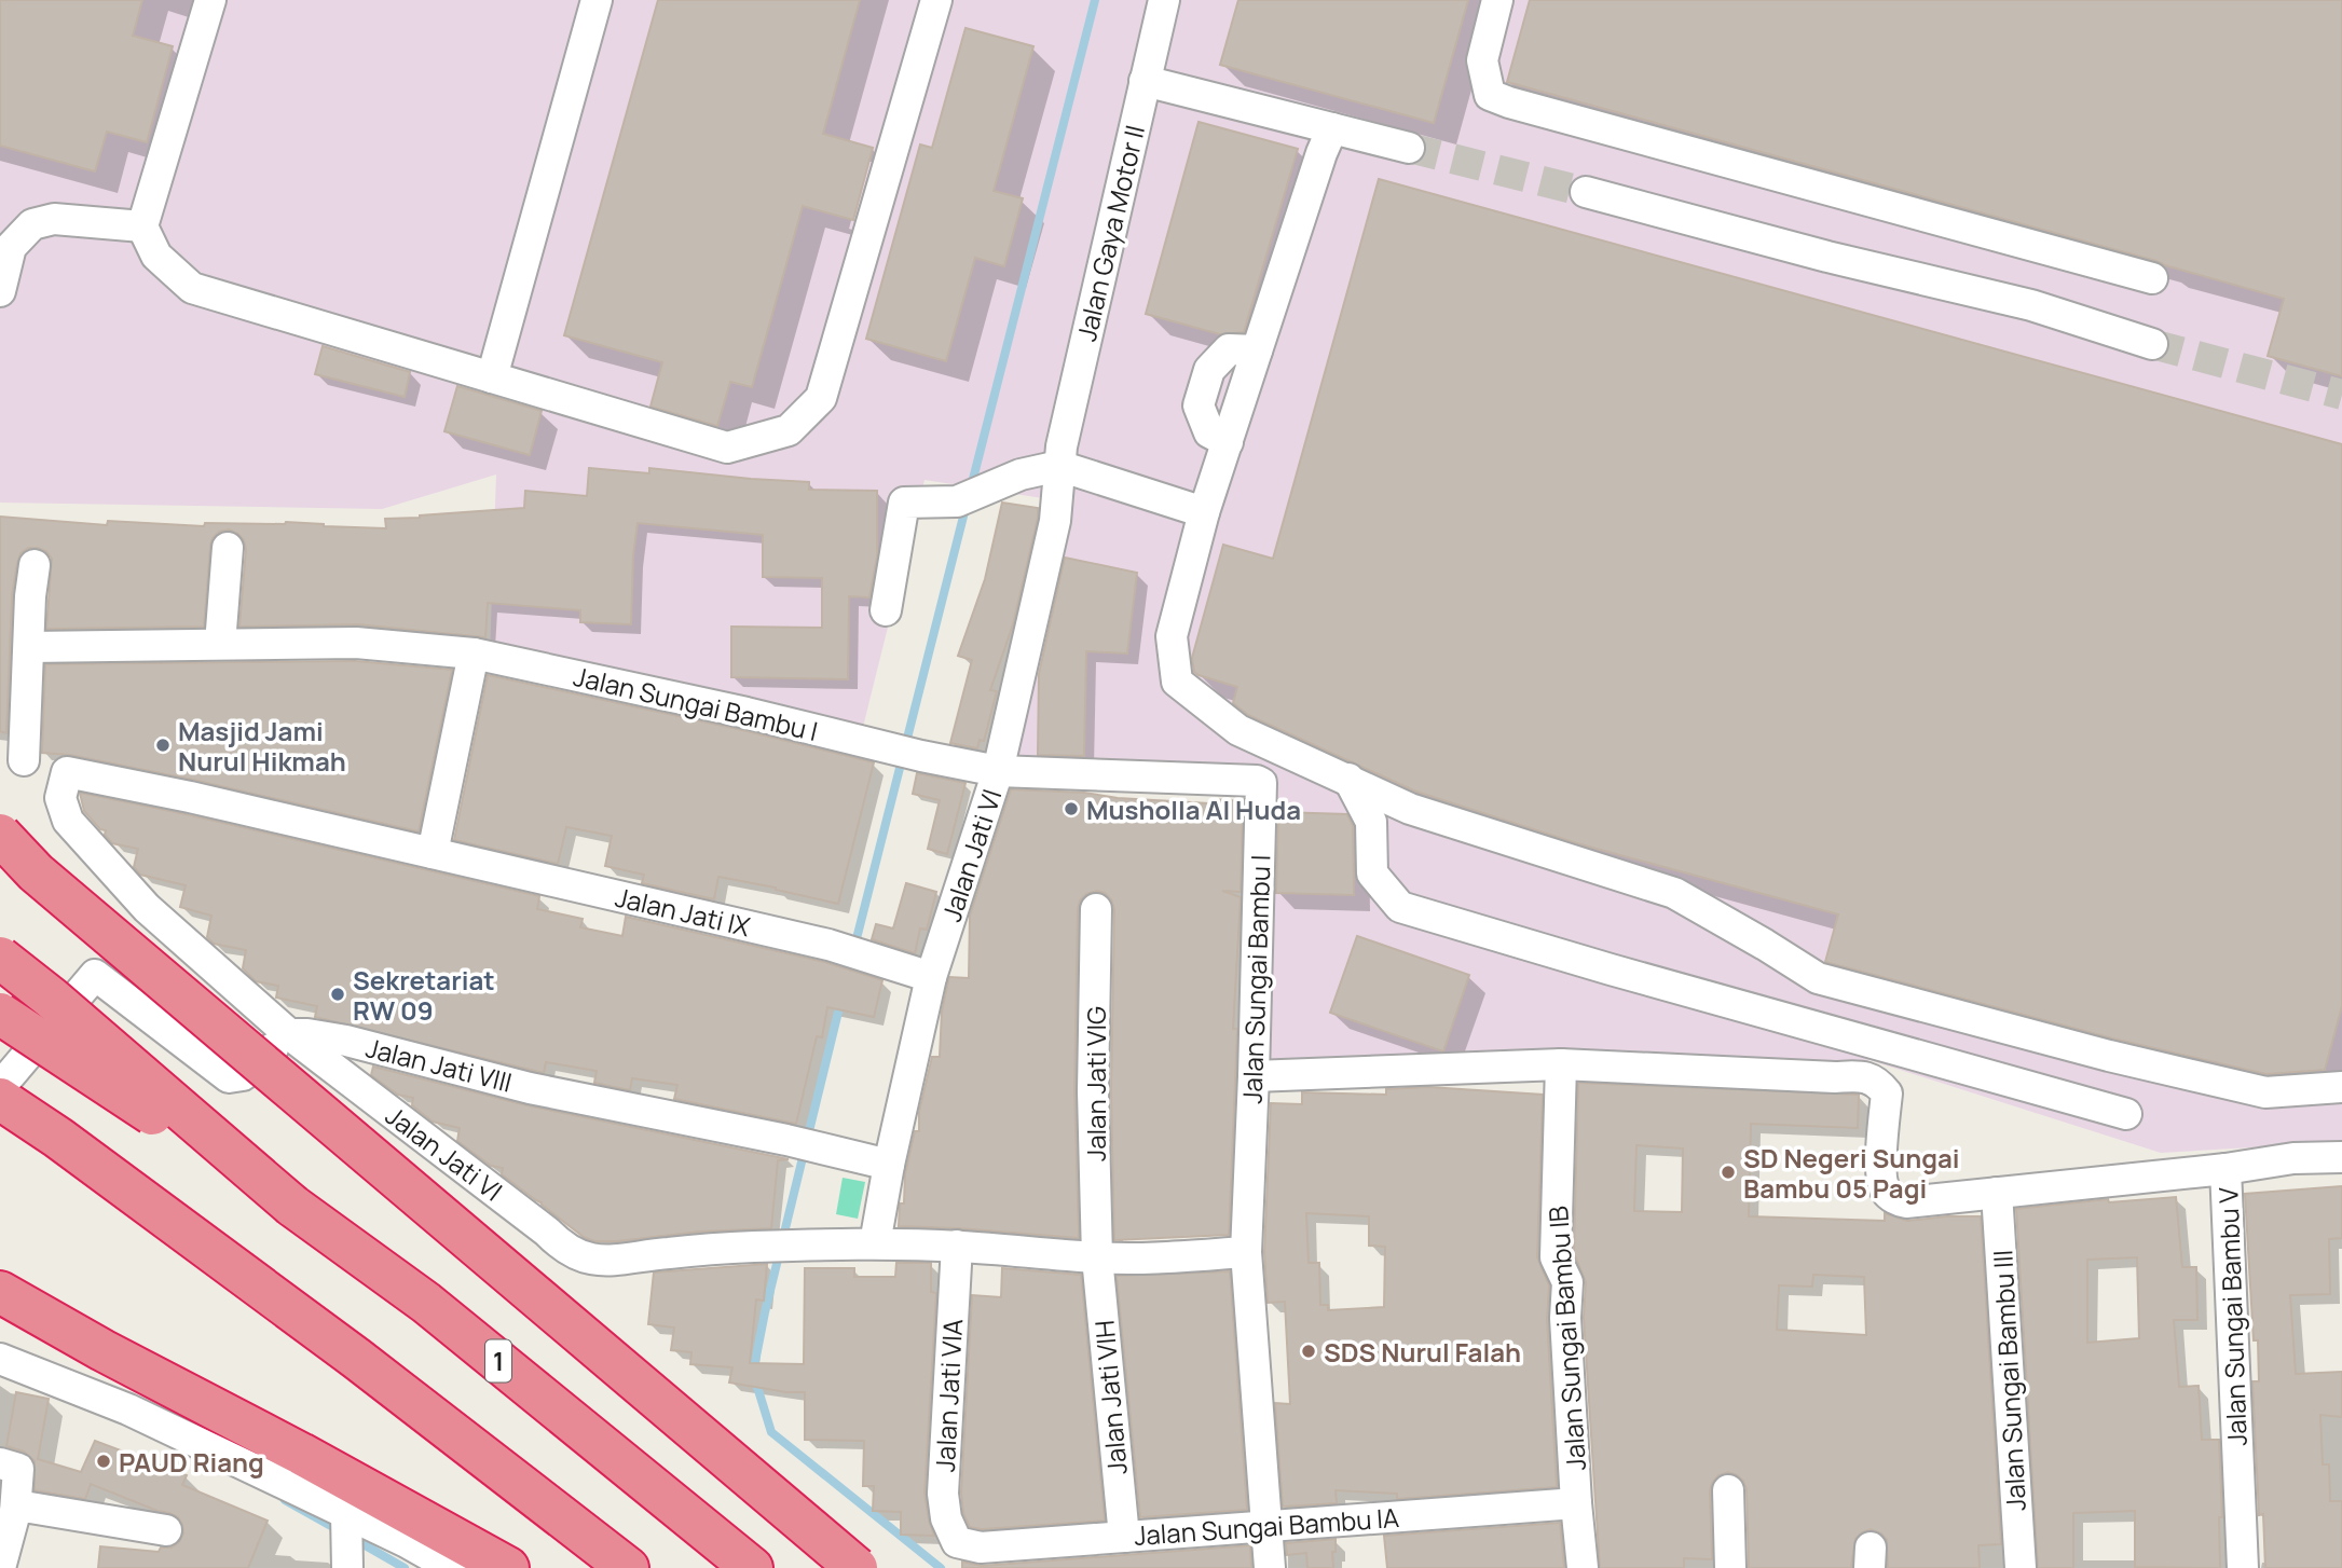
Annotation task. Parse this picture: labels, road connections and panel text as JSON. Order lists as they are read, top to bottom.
{
  "streets": {
    "highway": ["1"],
    "street": [
      "Jalan Gaya Motor II",
      "Jalan Sungai Bambu I",
      "Jalan Jati VI",
      "Jalan Jati IX",
      "Jalan Jati VIII",
      "Jalan Jati VIG",
      "Jalan Sungai Bambu V",
      "Jalan Sungai Bambu IB",
      "Jalan Sungai Bambu III",
      "Jalan Jati VIA",
      "Jalan Jati VIH",
      "Jalan Sungai Bambu IA"
    ]
  },
  "crossings": [
    ["Jalan Gaya Motor II", "Jalan Jati VI"],
    ["Jalan Sungai Bambu I", "Jalan Jati VI"],
    ["Jalan Sungai Bambu I", "Jalan Sungai Bambu IA"],
    ["Jalan Jati VI", "Jalan Jati IX"],
    ["Jalan Jati VI", "Jalan Jati VIII"],
    ["Jalan Jati VI", "Jalan Jati VIG"],
    ["Jalan Jati VI", "Jalan Jati VIA"],
    ["Jalan Jati VI", "Jalan Jati VIH"],
    ["Jalan Jati VIG", "Jalan Jati VIH"],
    ["Jalan Sungai Bambu V", "Jalan Sungai Bambu IB"],
    ["Jalan Sungai Bambu V", "Jalan Sungai Bambu III"],
    ["Jalan Sungai Bambu IB", "Jalan Sungai Bambu IA"],
    ["Jalan Jati VIA", "Jalan Sungai Bambu IA"],
    ["Jalan Jati VIH", "Jalan Sungai Bambu IA"]
  ],
  "places": [
    "Masjid Jami Nurul Hikmah",
    "Musholla Al Huda",
    "Sekretariat RW 09",
    "SD Negeri Sungai Bambu 05 Pagi",
    "SDS Nurul Falah",
    "PAUD Riang"
  ]
}
